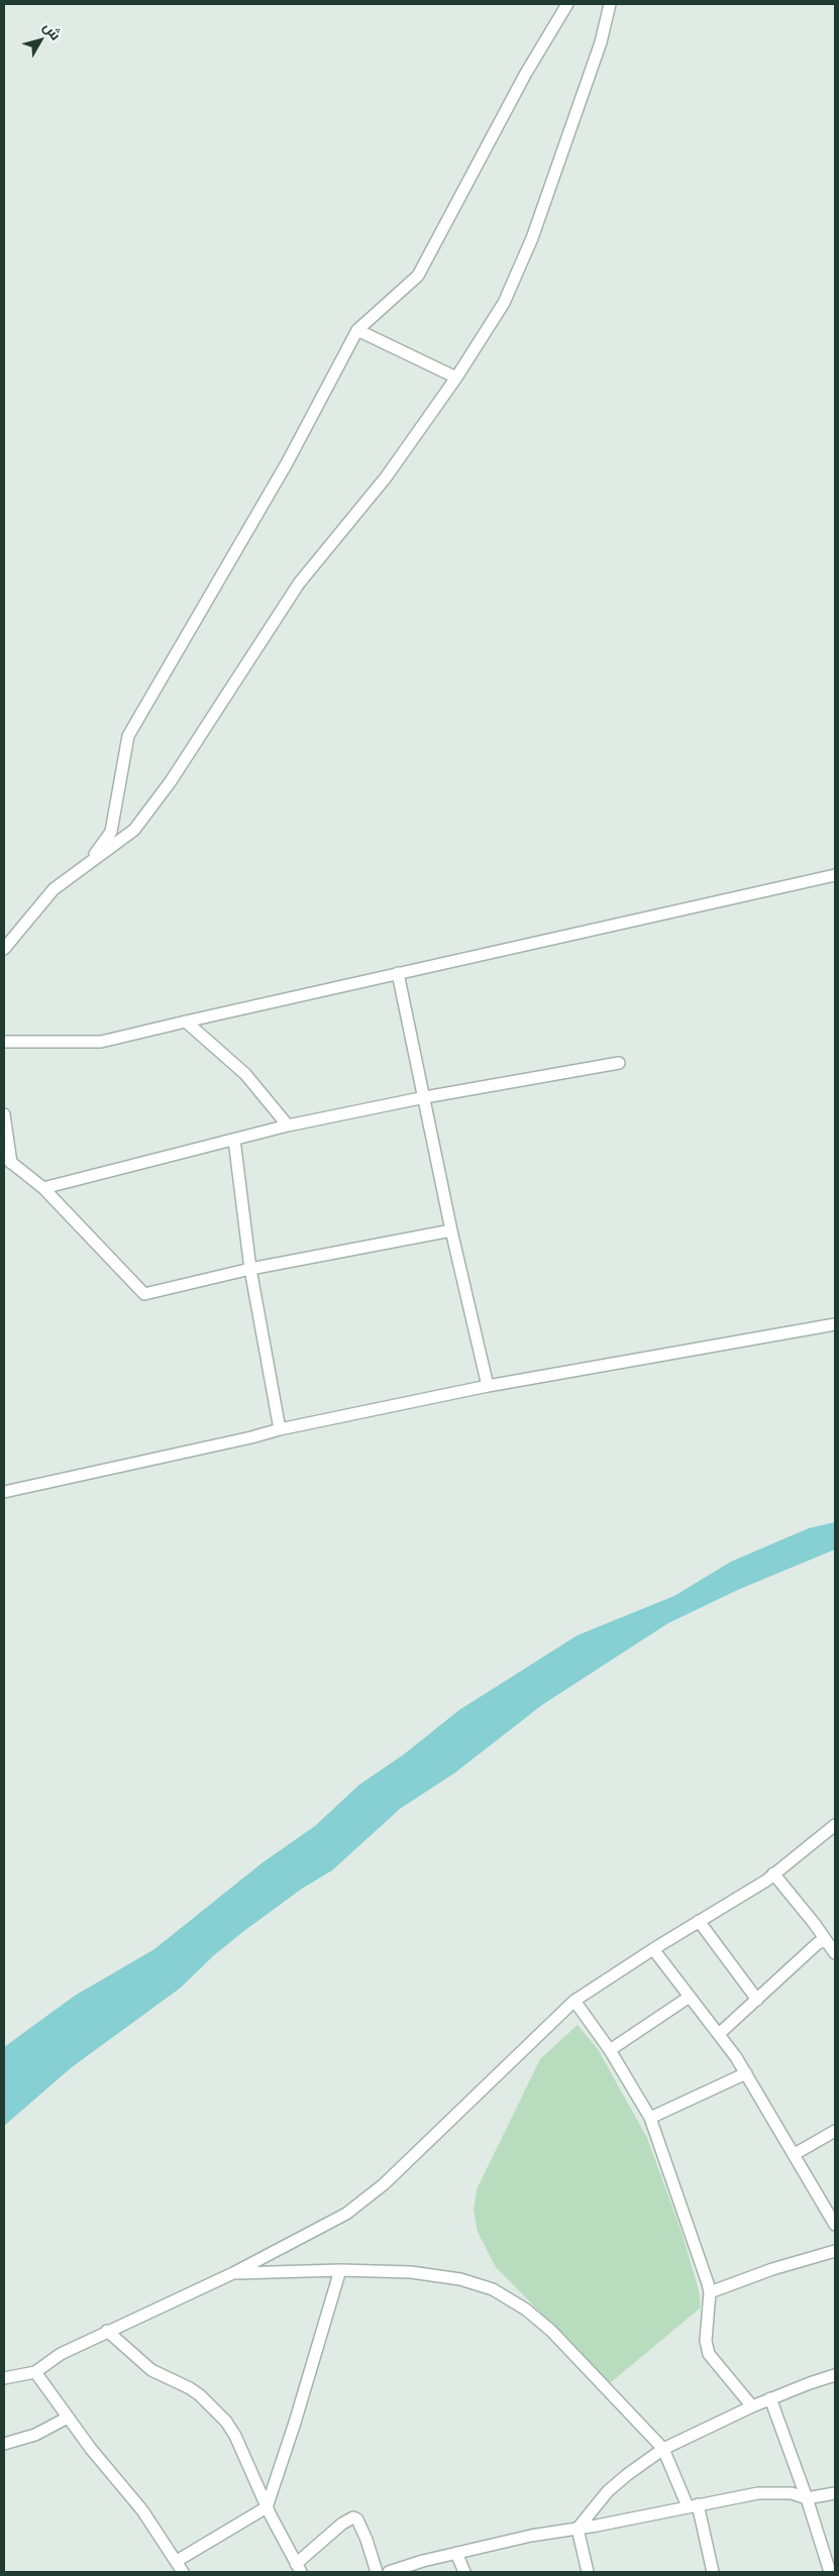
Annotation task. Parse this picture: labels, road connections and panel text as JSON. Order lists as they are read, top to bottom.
{
  "north": "top right"
}
